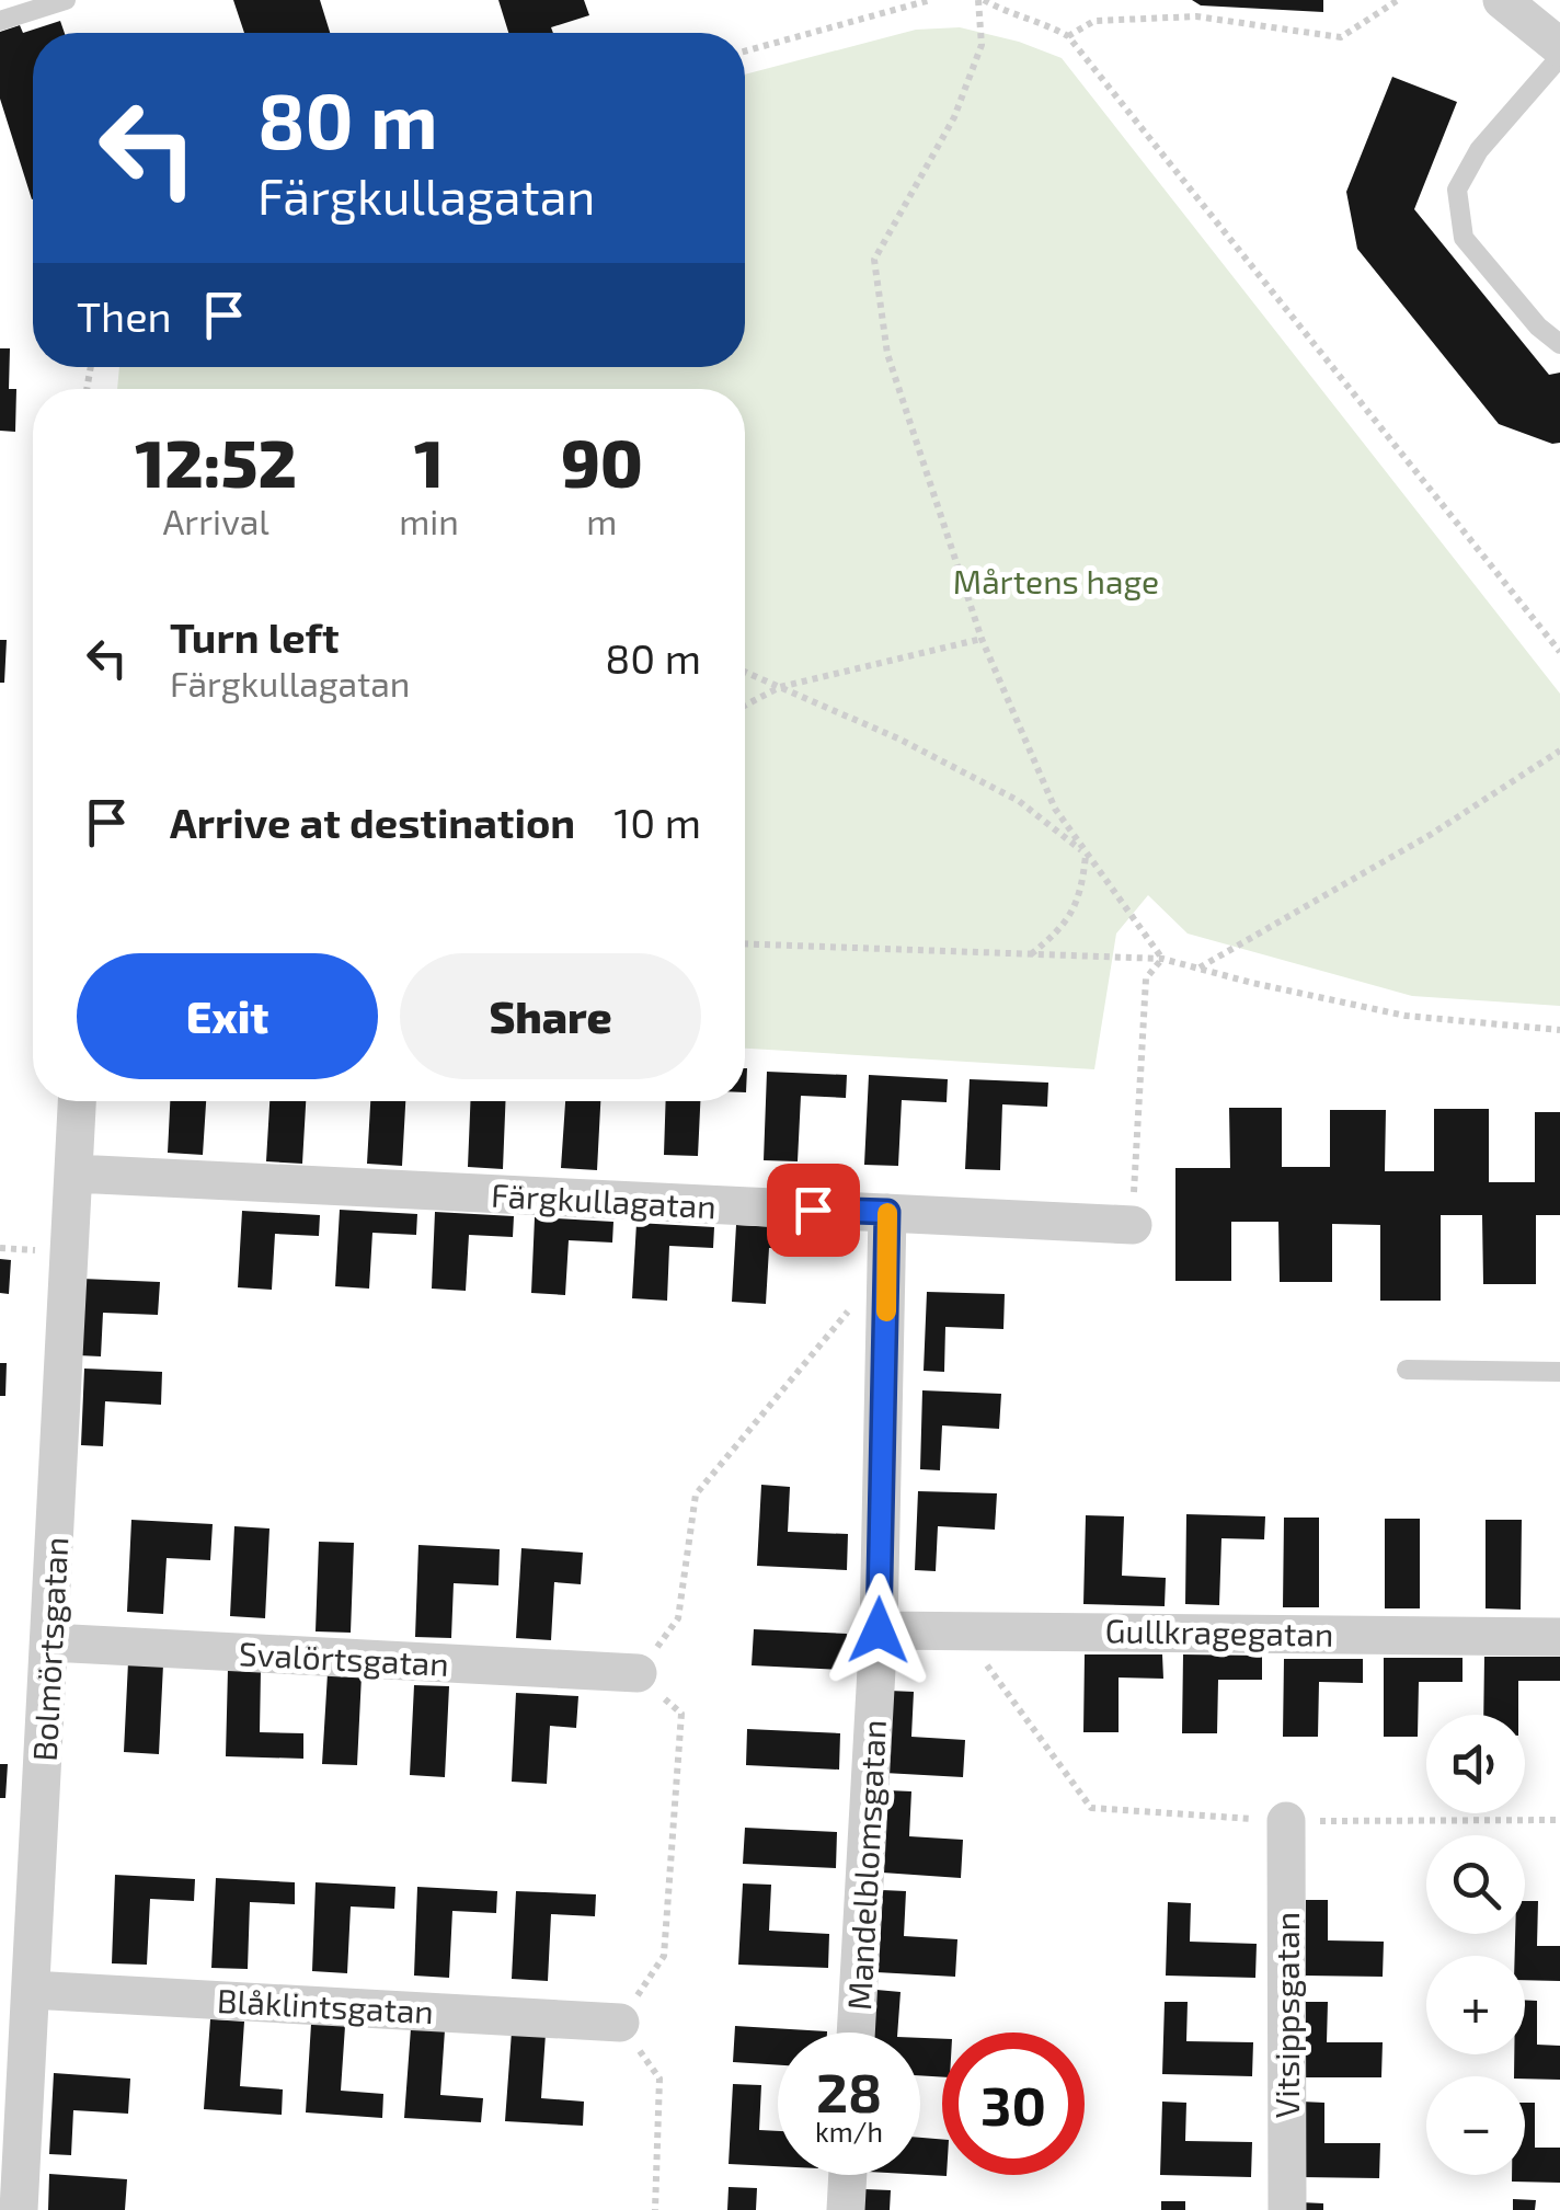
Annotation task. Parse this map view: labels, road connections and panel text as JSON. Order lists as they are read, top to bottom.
{
  "streets": {
    "street": [
      "Färgkullagatan",
      "Gullkragegatan",
      "Bolmörtsgatan",
      "Svalörtsgatan",
      "Mandelblomsgatan",
      "Blåklintsgatan",
      "Vitsippsgatan"
    ]
  },
  "crossings": [
    ["Färgkullagatan", "Bolmörtsgatan"],
    ["Färgkullagatan", "Mandelblomsgatan"],
    ["Gullkragegatan", "Mandelblomsgatan"],
    ["Bolmörtsgatan", "Svalörtsgatan"],
    ["Bolmörtsgatan", "Blåklintsgatan"]
  ],
  "parks": ["Mårtens hage"],
  "page": {
    "turn": ["80 m", "Färgkullagatan"],
    "then": "Then",
    "eta": [
      "12:52",
      "Arrival",
      "1",
      "min",
      "90",
      "m"
    ],
    "list": [
      {
        "name": "Turn left",
        "note": "Färgkullagatan",
        "value": "80 m"
      },
      {
        "name": "Arrive at destination",
        "value": "10 m"
      }
    ],
    "buttons": ["Exit", "Share"],
    "map_buttons": ["+", "−"],
    "speed": "28 km/h",
    "limit": "30"
  }
}
